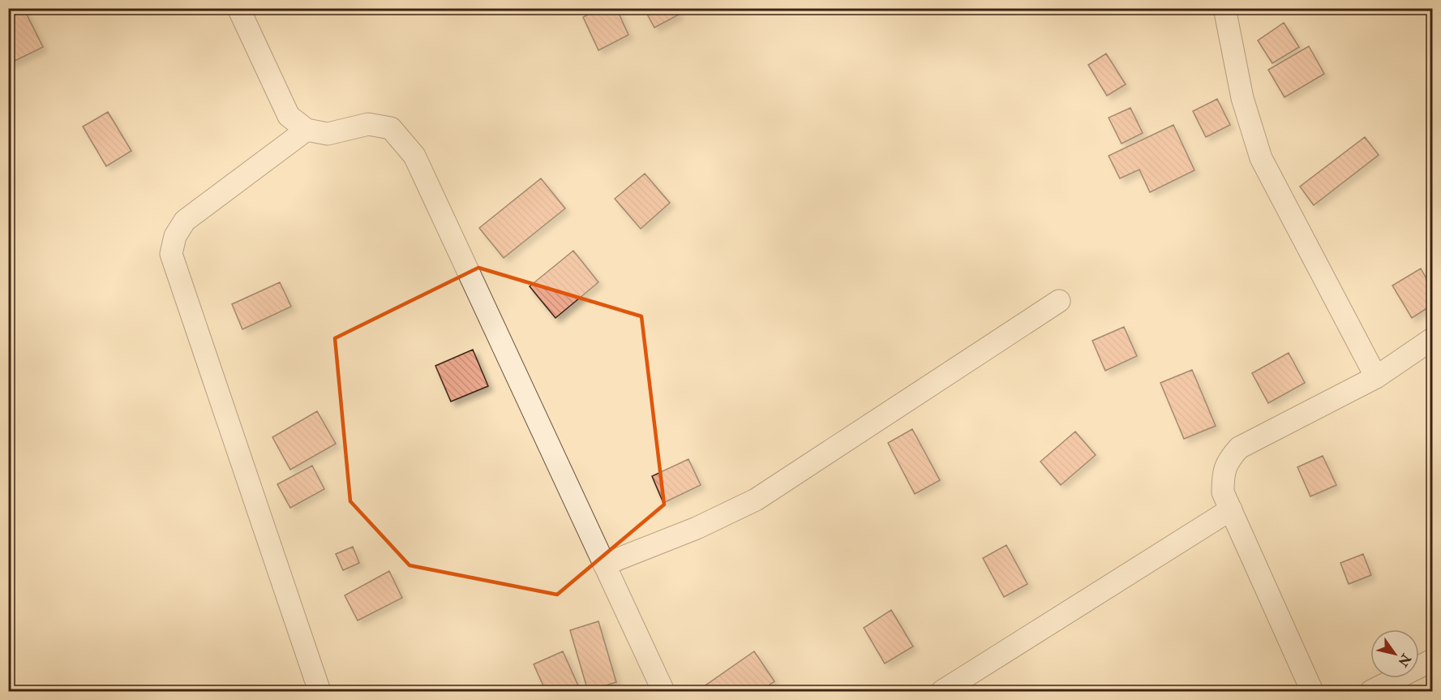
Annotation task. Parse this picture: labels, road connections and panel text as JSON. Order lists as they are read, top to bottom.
{
  "north": "bottom right"
}
